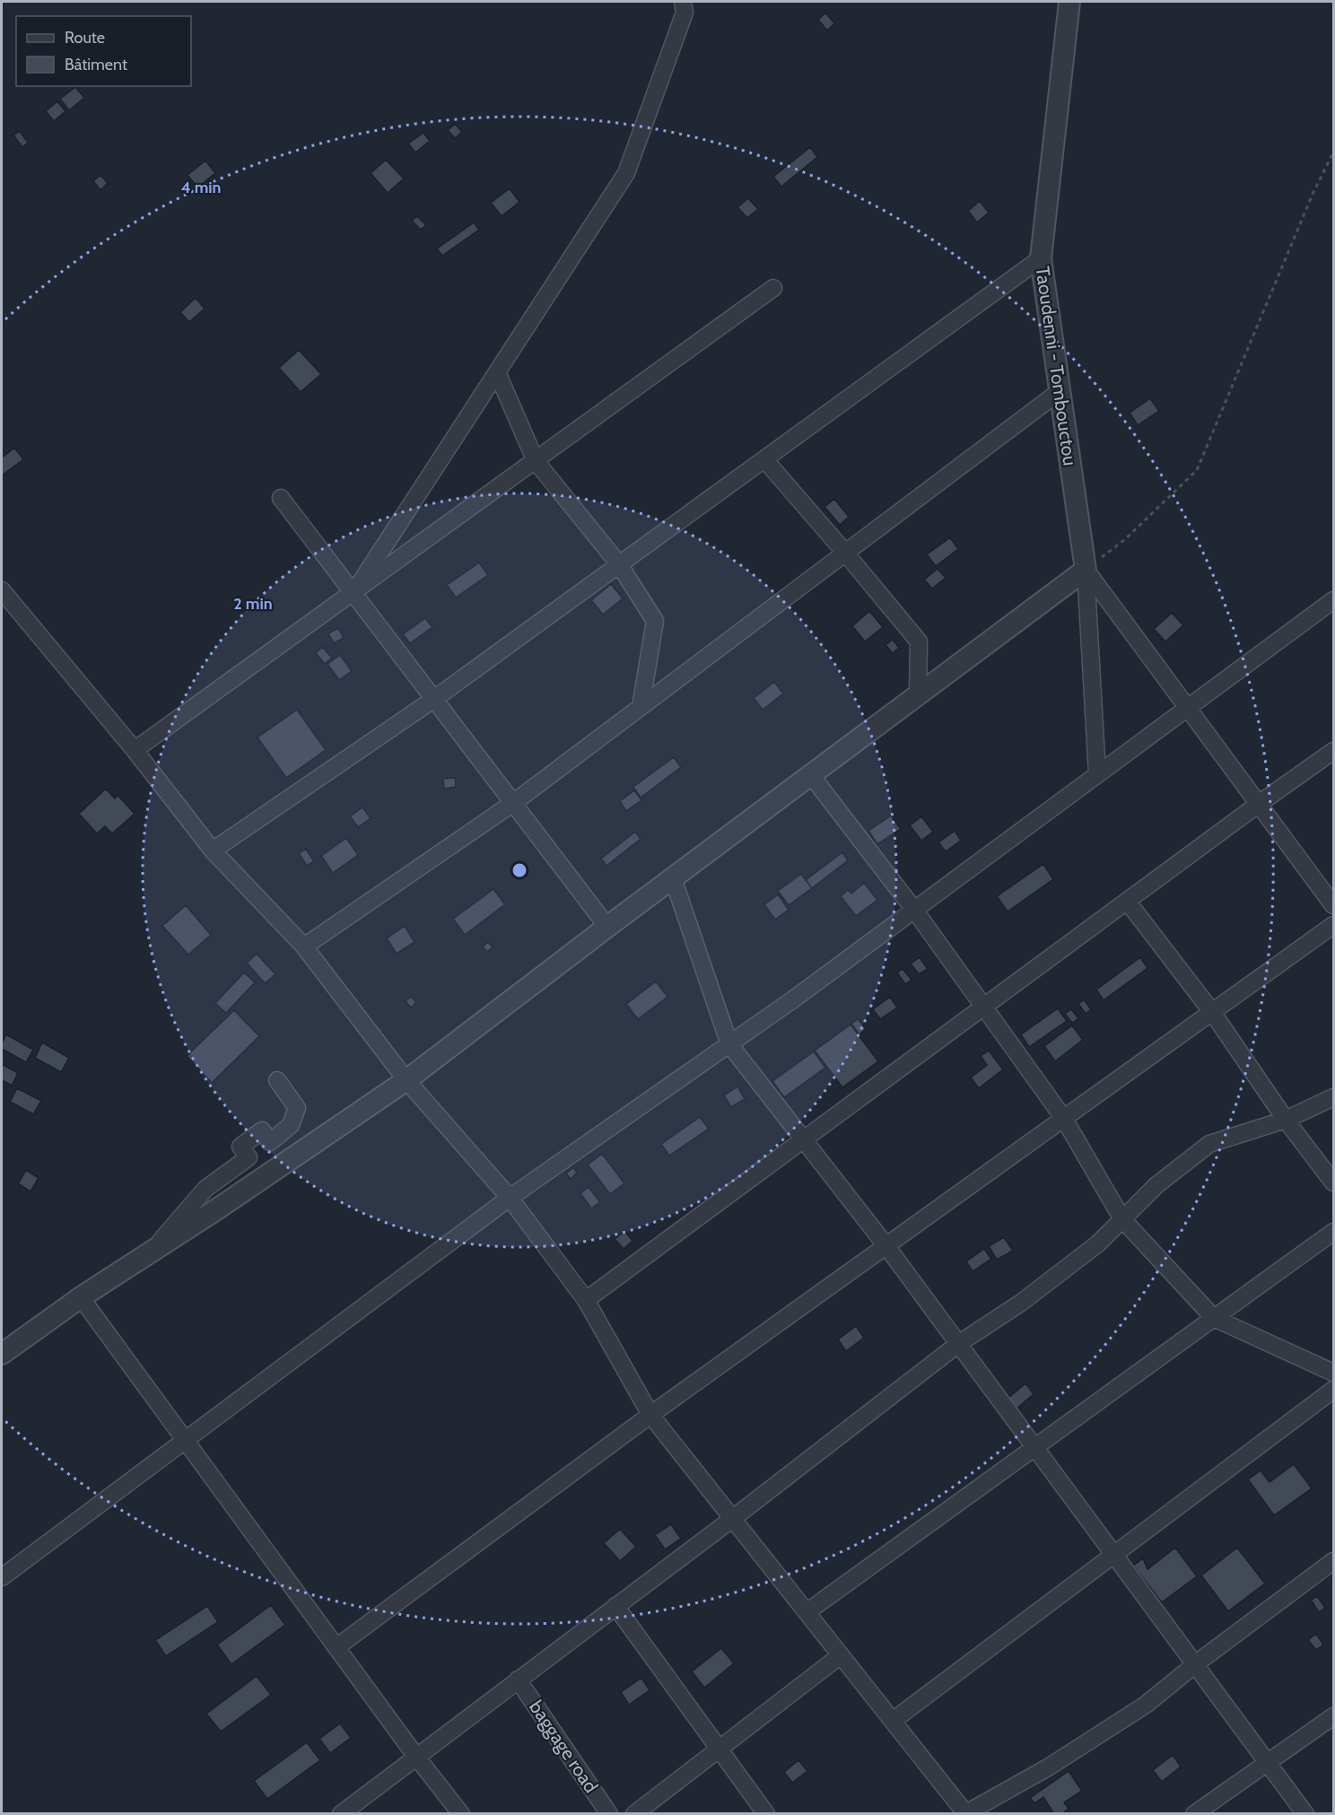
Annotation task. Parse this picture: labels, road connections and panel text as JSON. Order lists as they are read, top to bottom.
{
  "streets": {
    "street": ["Taoudenni - Tombouctou", "baggage road"]
  },
  "legend": ["Route", "Bâtiment"],
  "rings": ["4 min", "2 min"]
}
